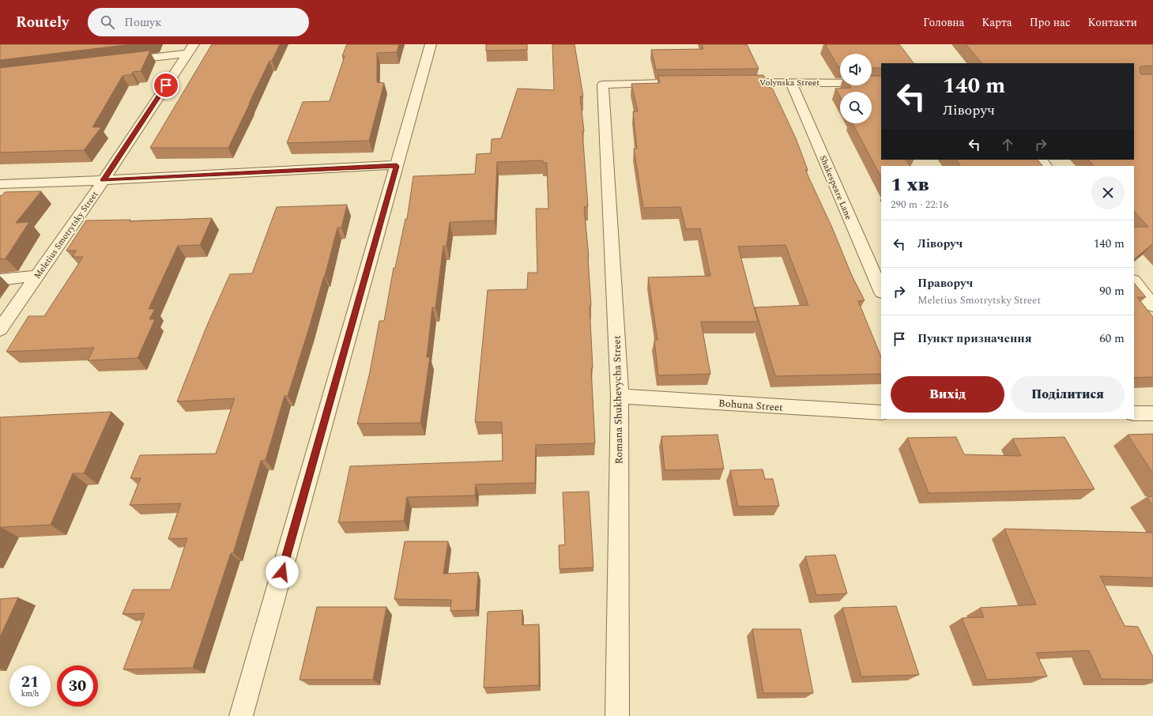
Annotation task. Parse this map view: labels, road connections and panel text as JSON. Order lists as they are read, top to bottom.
{
  "streets": {
    "street": [
      "Volynska Street",
      "Shakespeare Lane",
      "Meletius Smotrytsky Street",
      "Romana Shukhevycha Street",
      "Bohuna Street"
    ]
  },
  "crossings": [
    ["Volynska Street", "Shakespeare Lane"],
    ["Romana Shukhevycha Street", "Bohuna Street"]
  ],
  "page": {
    "header": "Routely",
    "search": "Пошук",
    "nav": [
      "Головна",
      "Карта",
      "Про нас",
      "Контакти"
    ],
    "turn": ["140 m", "Ліворуч"],
    "heading": ["1 хв", "290 m · 22:16"],
    "list": [
      {
        "name": "Ліворуч",
        "value": "140 m"
      },
      {
        "name": "Праворуч",
        "note": "Meletius Smotrytsky Street",
        "value": "90 m"
      },
      {
        "name": "Пункт призначення",
        "value": "60 m"
      }
    ],
    "buttons": ["Вихід", "Поділитися"],
    "speed": "21 km/h",
    "limit": "30"
  }
}
